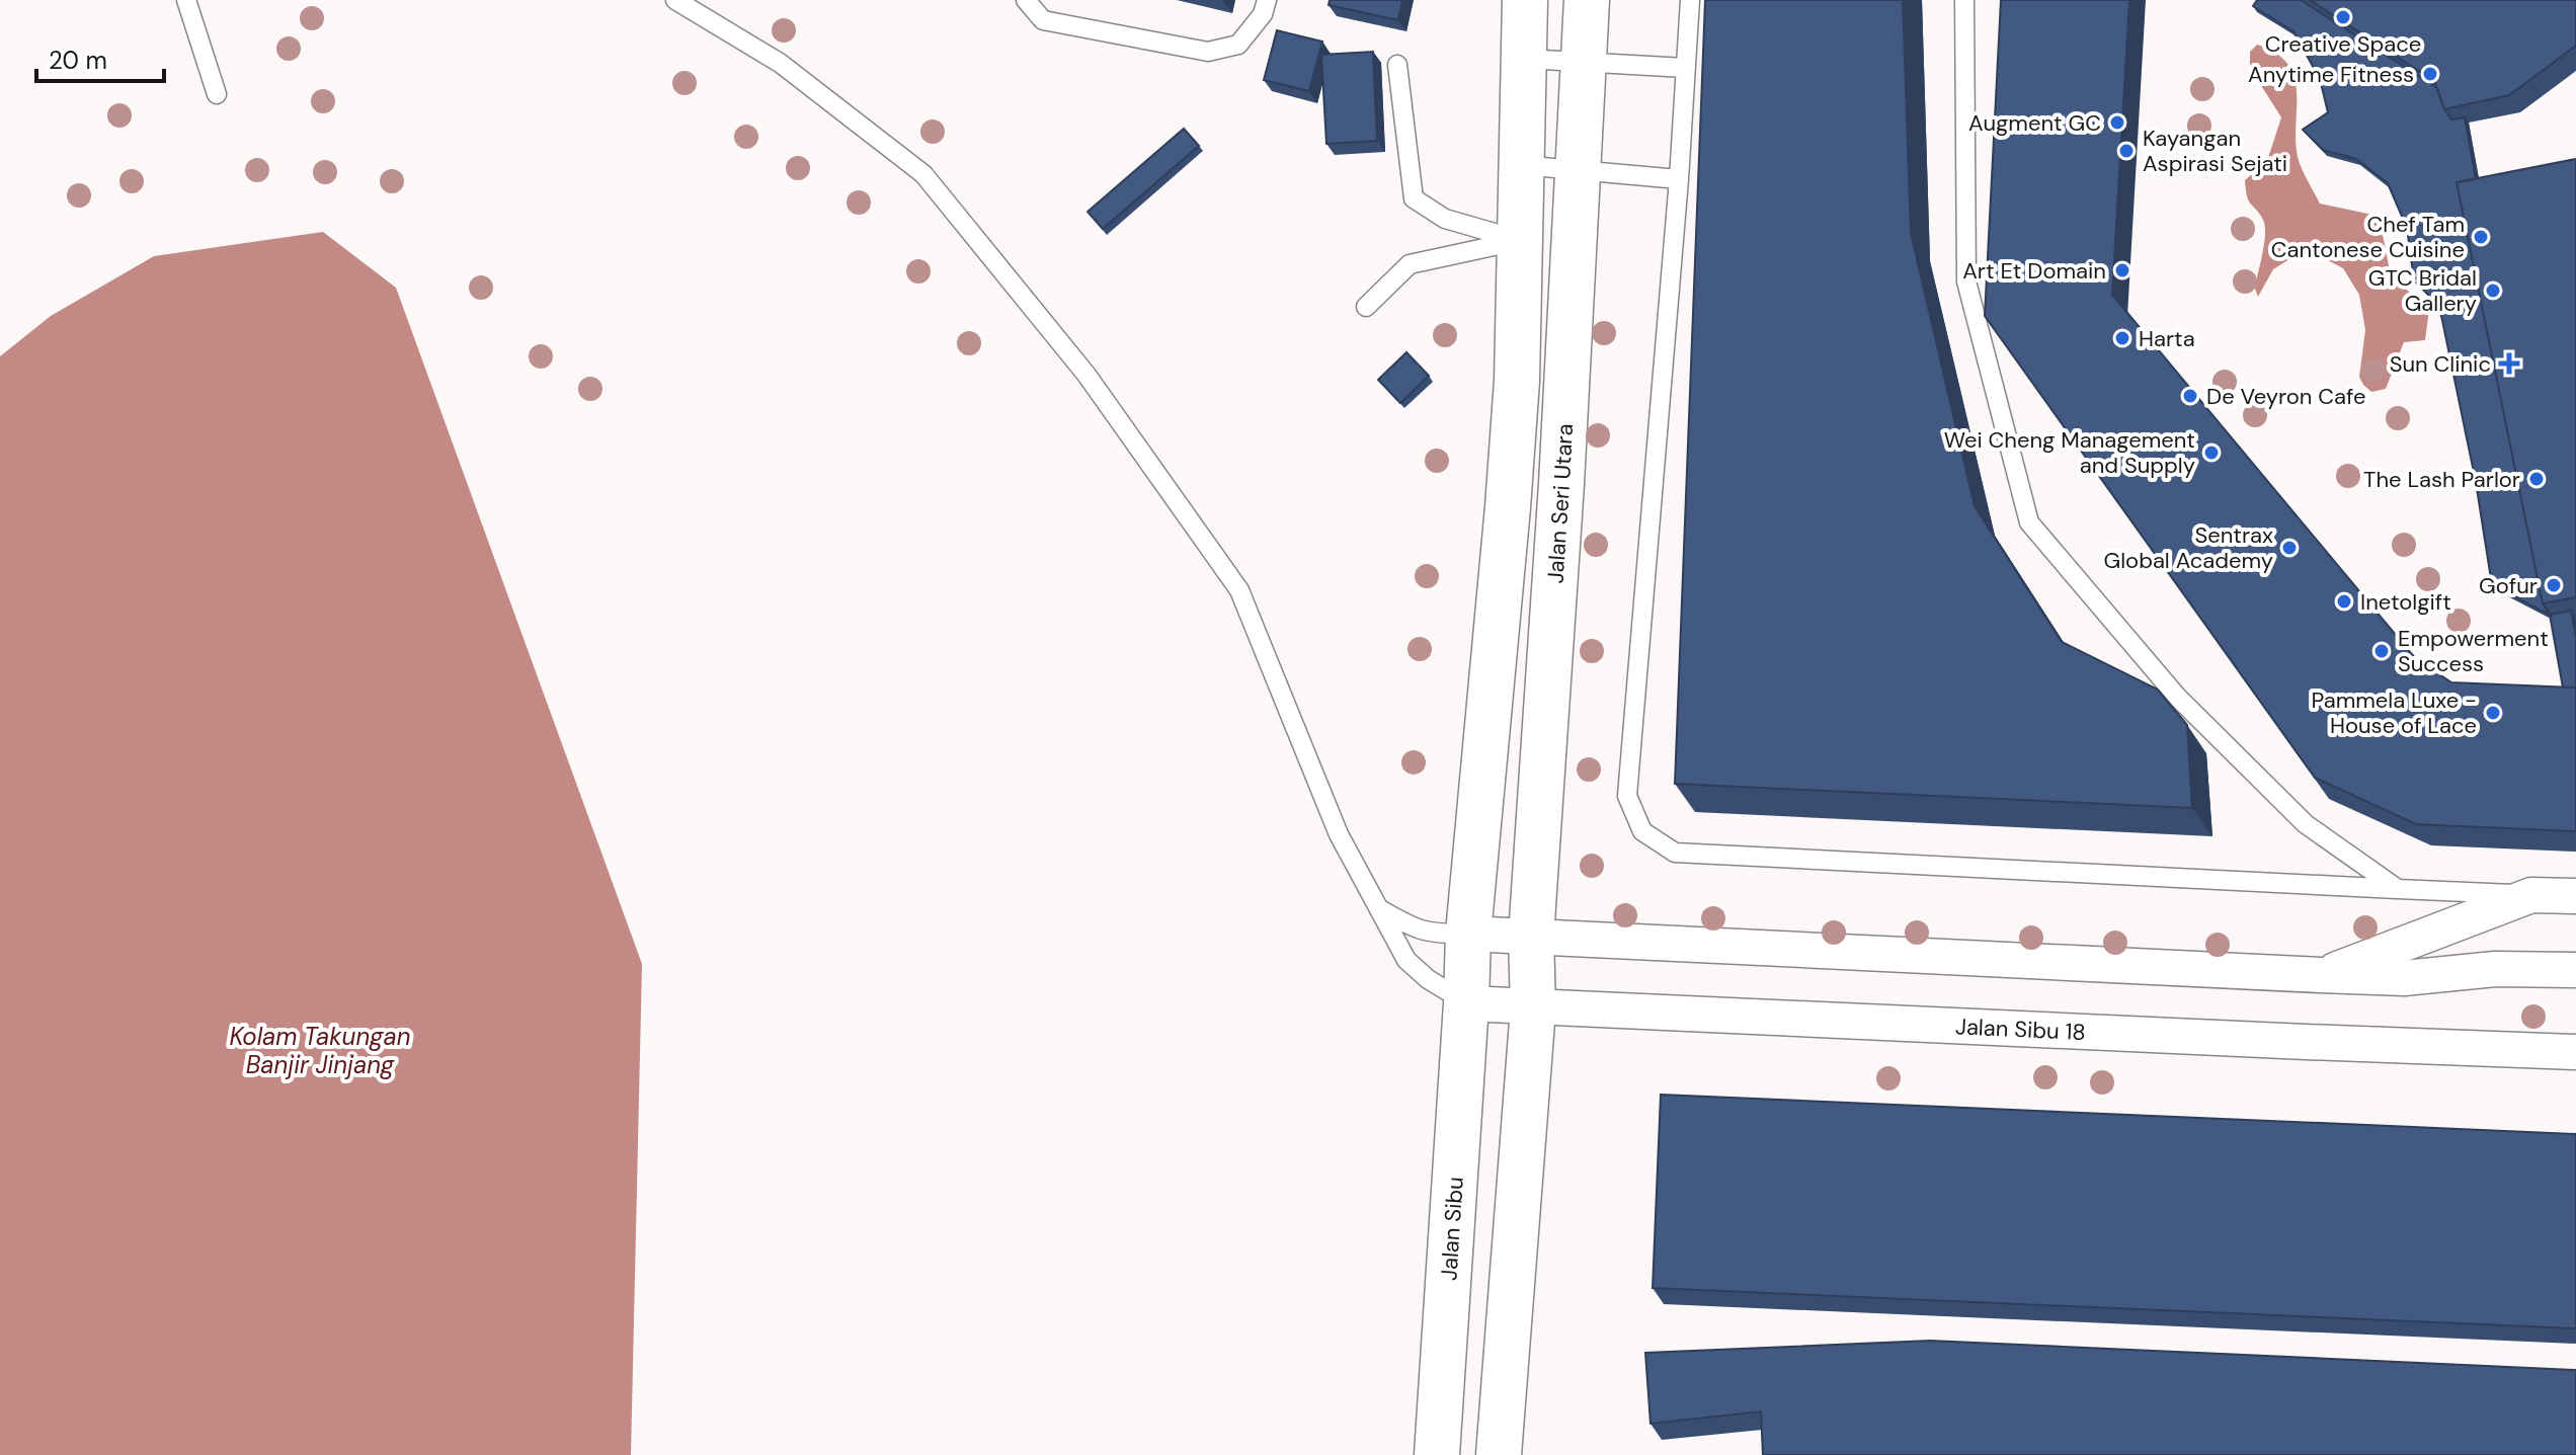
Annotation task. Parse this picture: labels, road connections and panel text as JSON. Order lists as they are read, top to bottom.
{
  "streets": {
    "street": ["Jalan Seri Utara", "Jalan Sibu 18", "Jalan Sibu"]
  },
  "crossings": [
    ["Jalan Seri Utara", "Jalan Sibu 18"],
    ["Jalan Sibu 18", "Jalan Sibu"]
  ],
  "water": ["Kolam Takungan Banjir Jinjang"],
  "places": {
    "other": [
      "Creative Space",
      "Anytime Fitness",
      "Augment GC",
      "Kayangan Aspirasi Sejati",
      "Chef Tam Cantonese Cuisine",
      "Art Et Domain",
      "GTC Bridal Gallery",
      "Harta",
      "De Veyron Cafe",
      "Wei Cheng Management and Supply",
      "The Lash Parlor",
      "Sentrax Global Academy",
      "Gofur",
      "Inetolgift",
      "Empowerment Success",
      "Pammela Luxe - House of Lace"
    ],
    "health": ["Sun Clinic"]
  },
  "scale_bar": "20 m"
}
